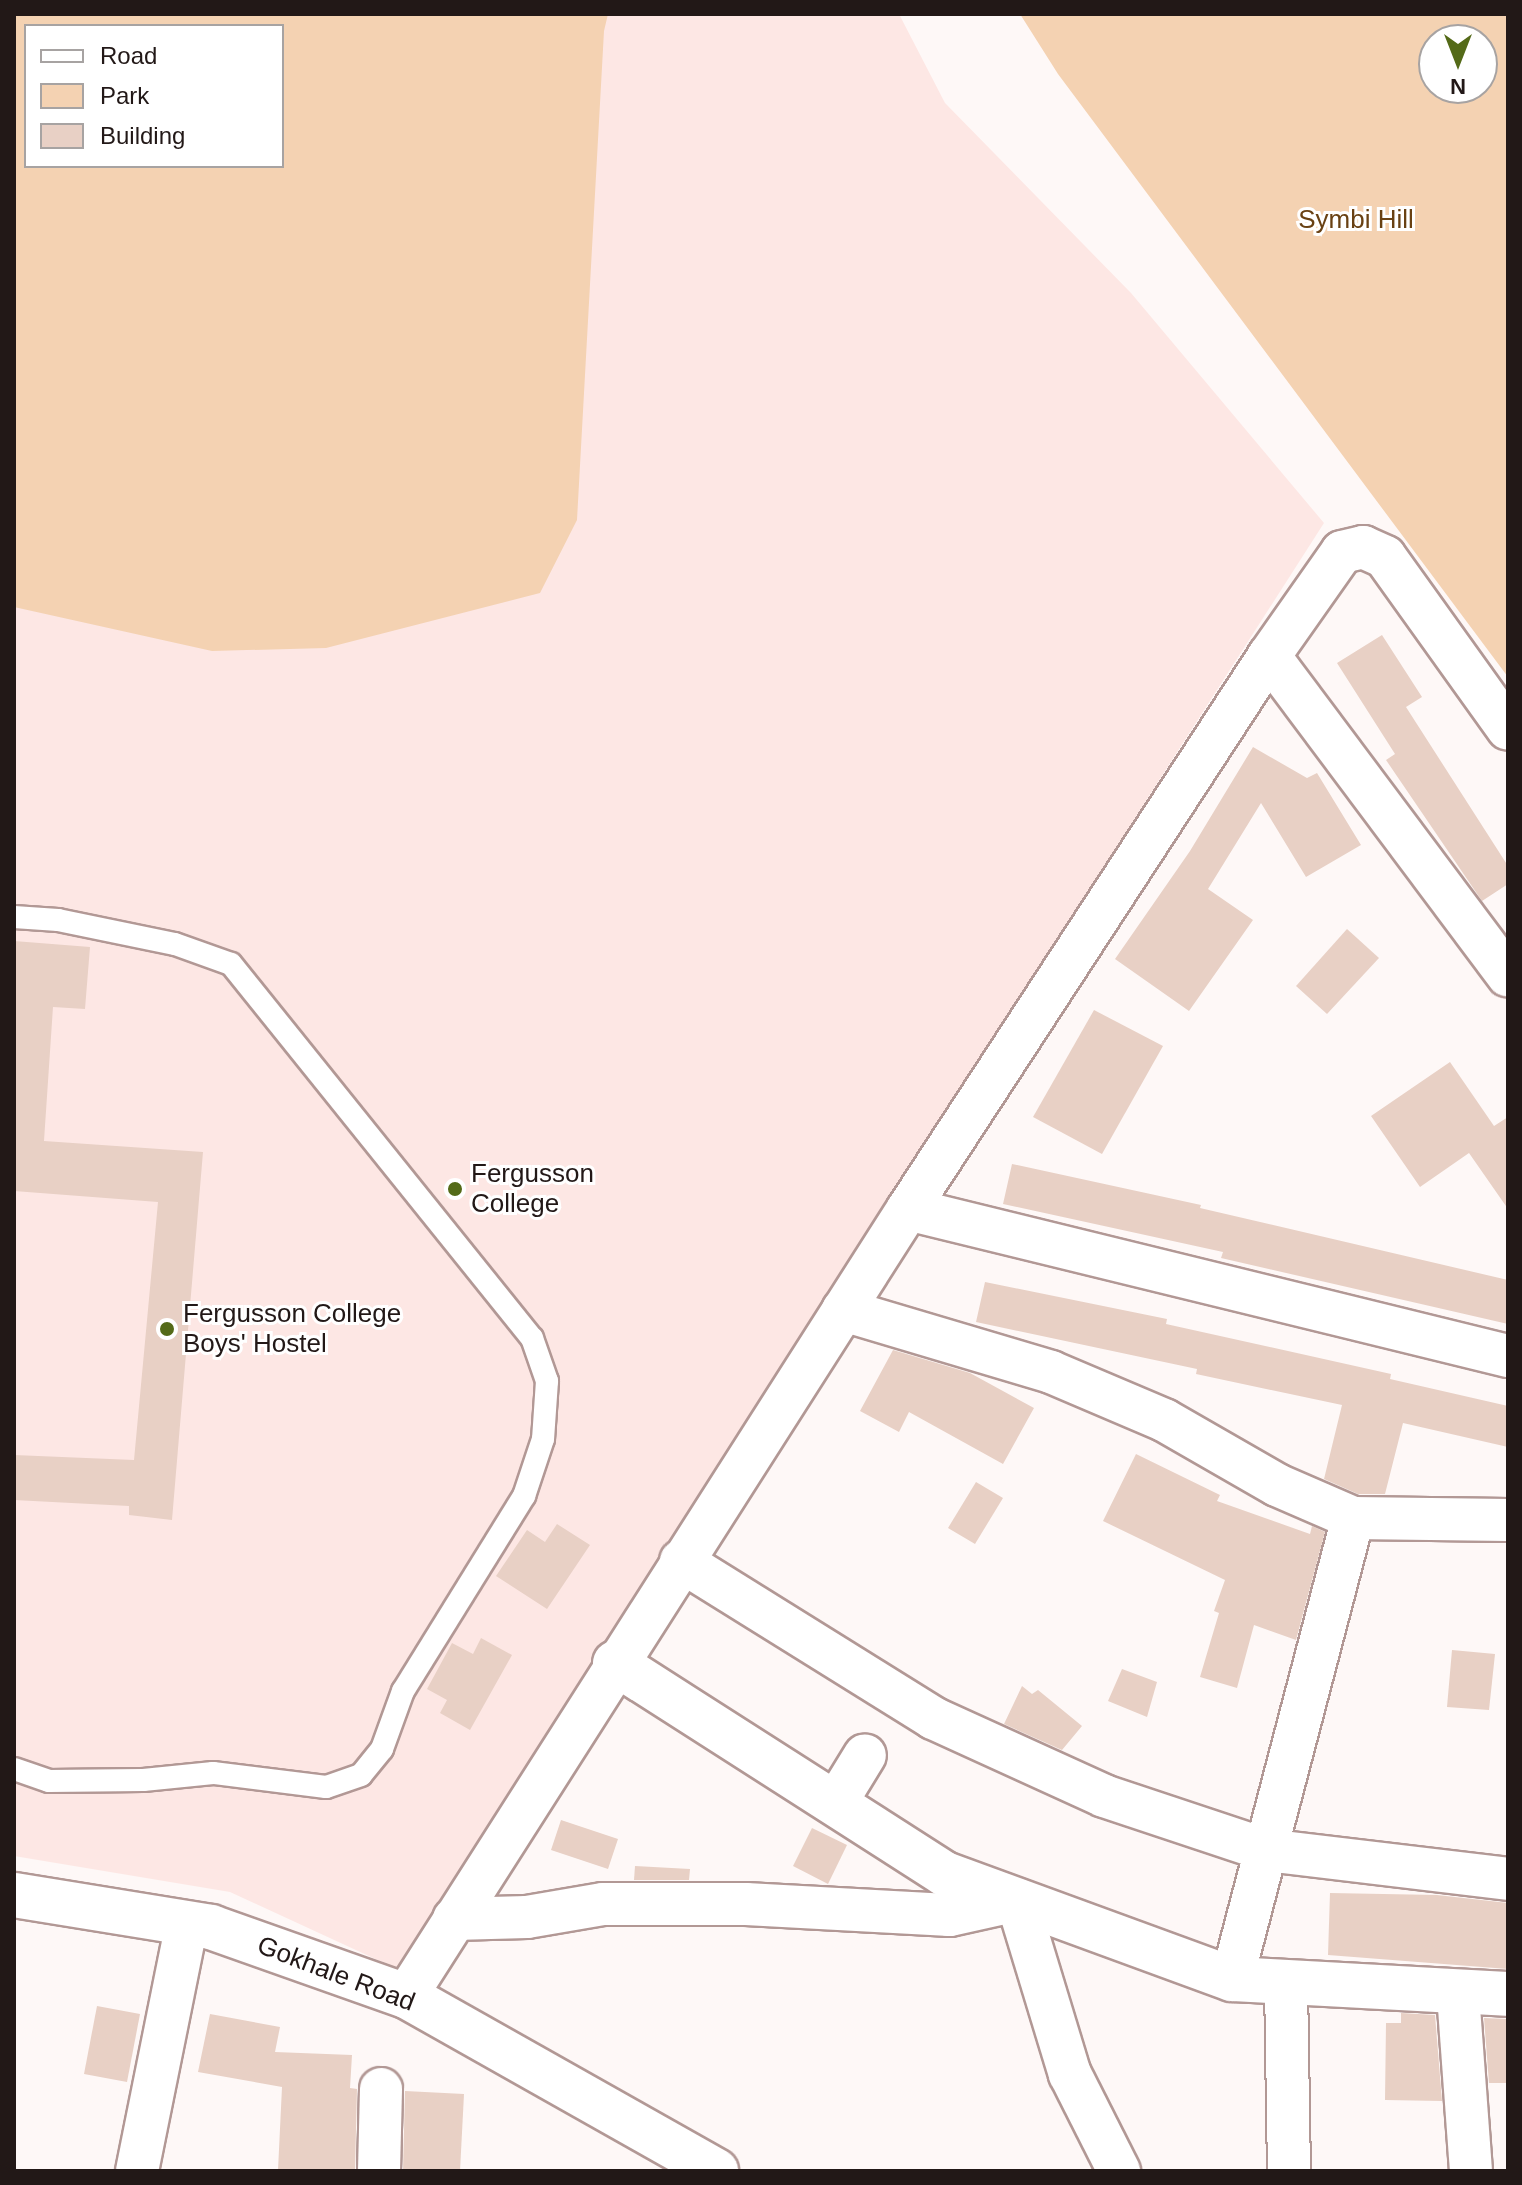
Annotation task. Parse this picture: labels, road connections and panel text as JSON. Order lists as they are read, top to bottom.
{
  "streets": {
    "street": ["Gokhale Road"]
  },
  "parks": ["Symbi Hill"],
  "places": ["Fergusson College", "Fergusson College Boys' Hostel"],
  "legend": ["Road", "Park", "Building"],
  "north": "bottom"
}
